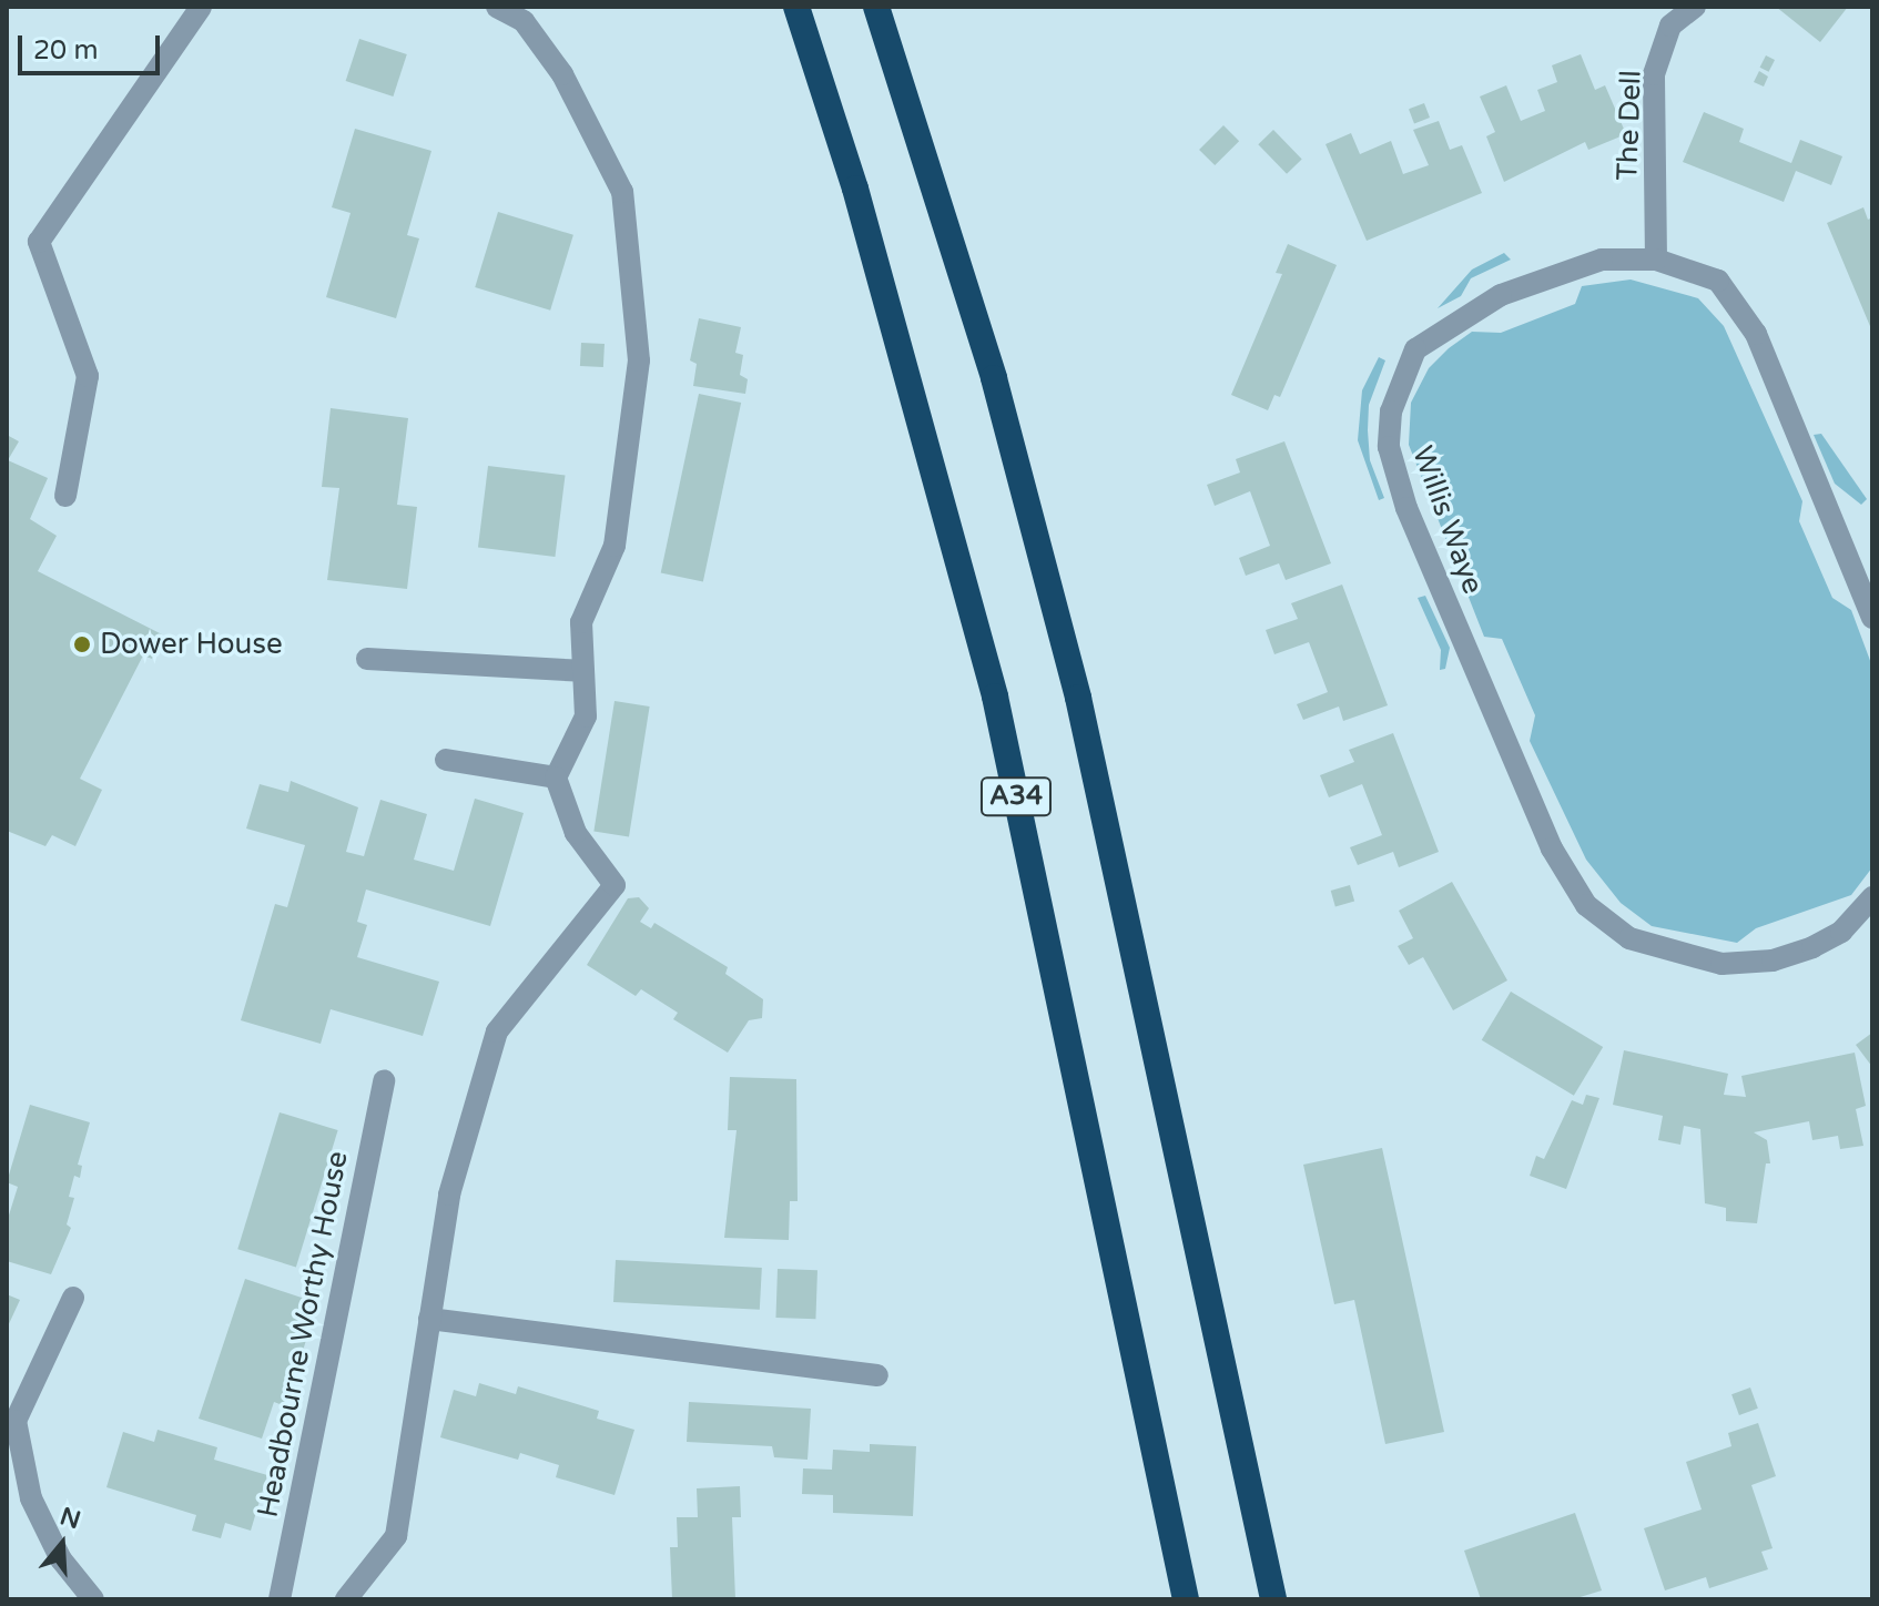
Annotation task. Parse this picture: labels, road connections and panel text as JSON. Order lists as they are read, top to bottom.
{
  "streets": {
    "highway": ["A34"],
    "street": ["The Dell", "Willis Waye", "Headbourne Worthy House"]
  },
  "crossings": [
    ["The Dell", "Willis Waye"]
  ],
  "places": ["Dower House"],
  "scale_bar": "20 m",
  "north": "top"
}
